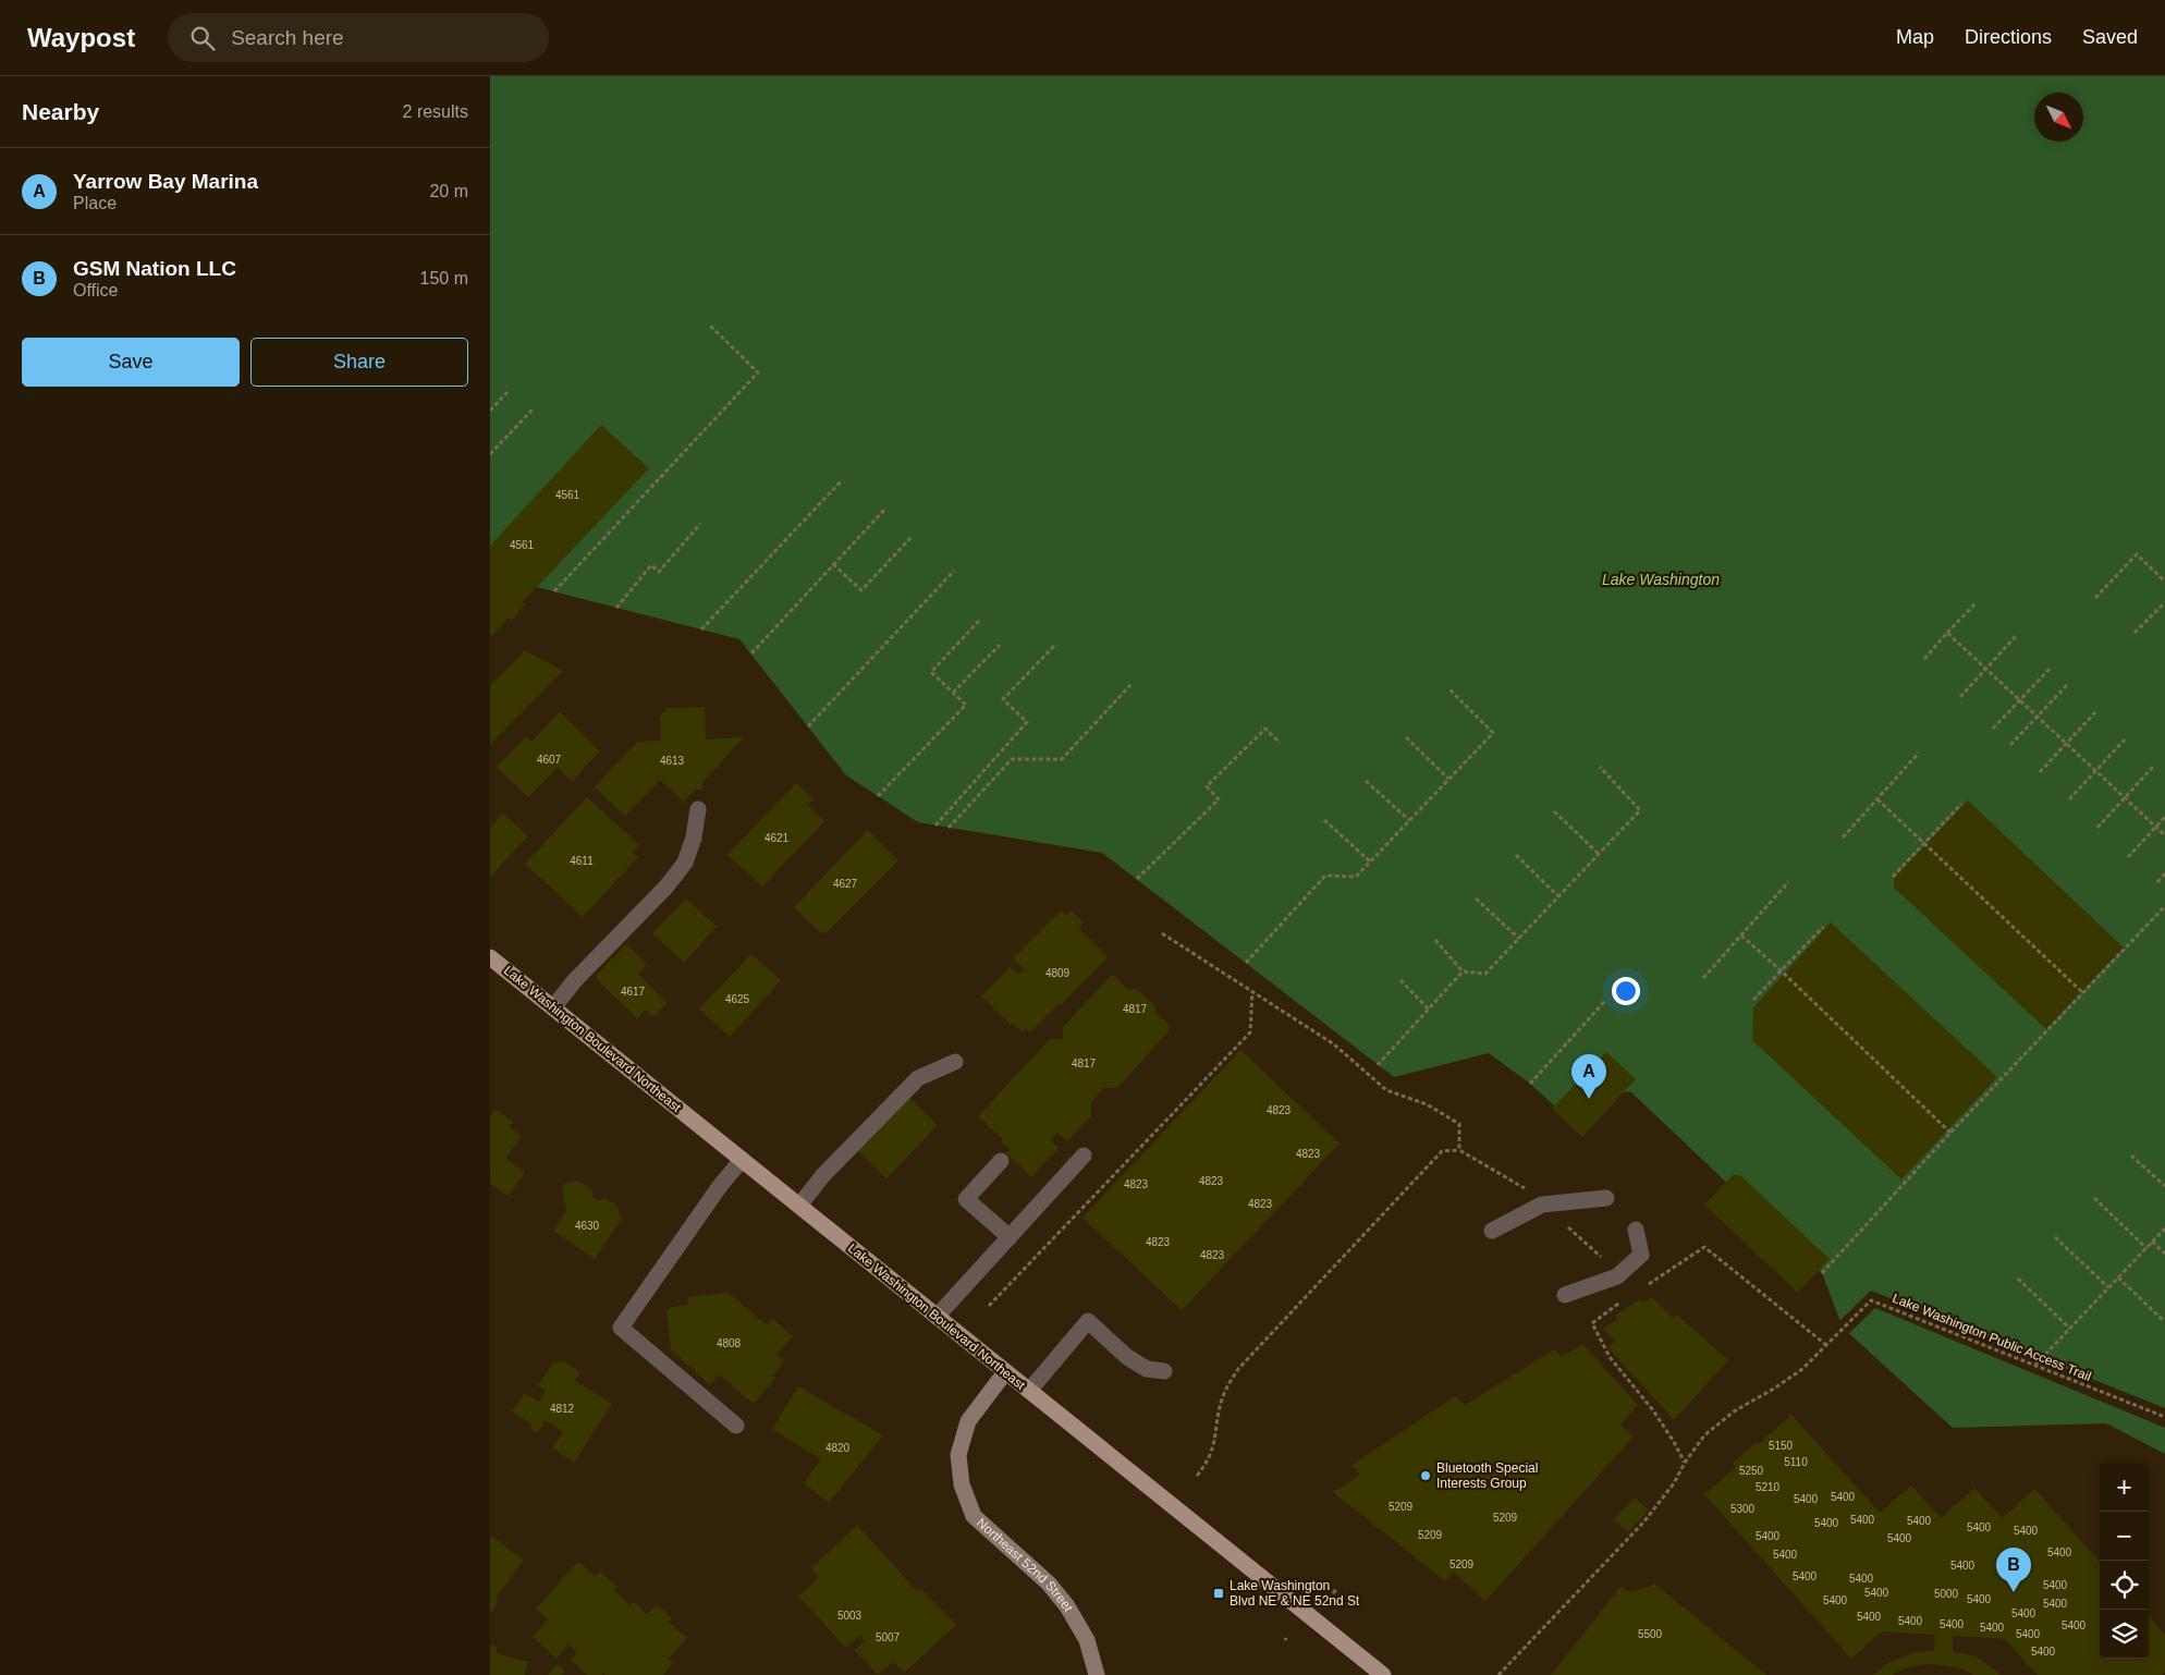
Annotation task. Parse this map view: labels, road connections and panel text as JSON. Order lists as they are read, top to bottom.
{
  "streets": {
    "main road": ["Lake Washington Boulevard Northeast"],
    "street": ["Northeast 52nd Street"],
    "path": ["Lake Washington Public Access Trail"]
  },
  "crossings": [
    ["Lake Washington Boulevard Northeast", "Northeast 52nd Street"]
  ],
  "water": ["Lake Washington"],
  "places": {
    "other": ["Bluetooth Special Interests Group"],
    "transit": ["Lake Washington Blvd NE & NE 52nd St"]
  },
  "house_numbers": [
    "4561",
    "4561",
    "4607",
    "4613",
    "4621",
    "4611",
    "4627",
    "4809",
    "4617",
    "4625",
    "4817",
    "4817",
    "4823",
    "4823",
    "4823",
    "4823",
    "4823",
    "4630",
    "4823",
    "4823",
    "4808",
    "4812",
    "5150",
    "4820",
    "5110",
    "5250",
    "5210",
    "5400",
    "5400",
    "5209",
    "5300",
    "5209",
    "5400",
    "5400",
    "5400",
    "5400",
    "5400",
    "5209",
    "5400",
    "5400",
    "5400",
    "5400",
    "5209",
    "5400",
    "5400",
    "5400",
    "5400",
    "5400",
    "5000",
    "5400",
    "5400",
    "5400",
    "5400",
    "5003",
    "5400",
    "5400",
    "5400",
    "5400",
    "5400",
    "5500",
    "5400",
    "5007",
    "5400"
  ],
  "north": "bottom right",
  "page": {
    "header": "Waypost",
    "search": "Search here",
    "nav": ["Map", "Directions", "Saved"],
    "heading": ["Nearby", "2 results"],
    "list": [
      {
        "mark": "A",
        "name": "Yarrow Bay Marina",
        "note": "Place",
        "value": "20 m"
      },
      {
        "mark": "B",
        "name": "GSM Nation LLC",
        "note": "Office",
        "value": "150 m"
      }
    ],
    "buttons": ["Save", "Share"],
    "pins": ["A", "B"],
    "map_buttons": ["+", "−"]
  }
}
